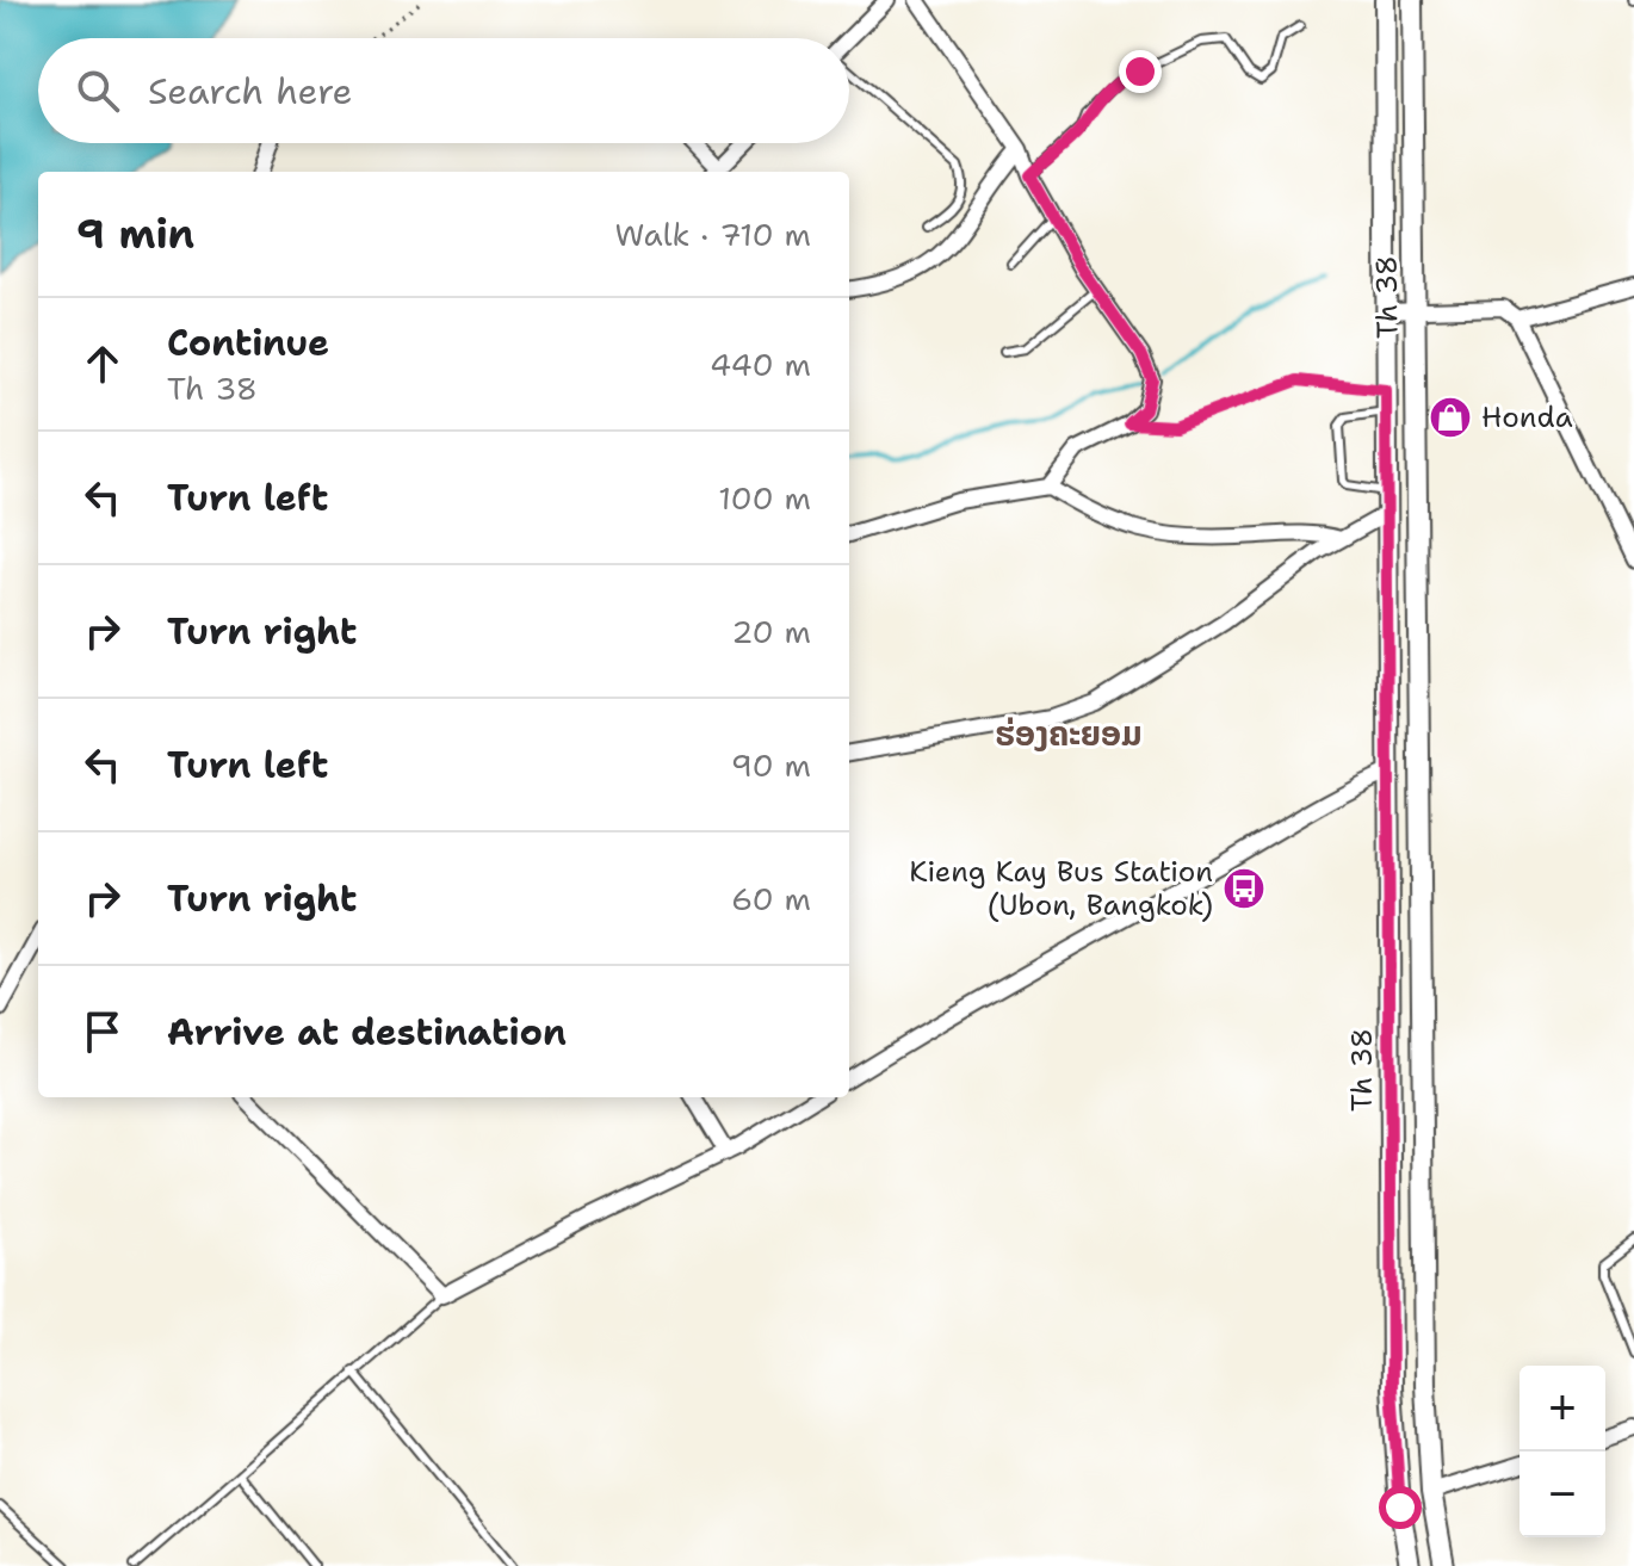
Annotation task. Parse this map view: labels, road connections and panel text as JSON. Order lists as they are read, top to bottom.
{
  "streets": {
    "street": ["Th 38"]
  },
  "districts": ["ຮ່ອງຄະຍອມ"],
  "places": {
    "shop": ["Honda"],
    "bus stop": ["Kieng Kay Bus Station (Ubon, Bangkok)"]
  },
  "page": {
    "search": "Search here",
    "heading": ["9 min", "Walk · 710 m"],
    "list": [
      ["Continue", "Th 38", "440 m"],
      ["Turn left", "100 m"],
      ["Turn right", "20 m"],
      ["Turn left", "90 m"],
      ["Turn right", "60 m"],
      "Arrive at destination"
    ],
    "map_buttons": ["+", "−"]
  }
}
